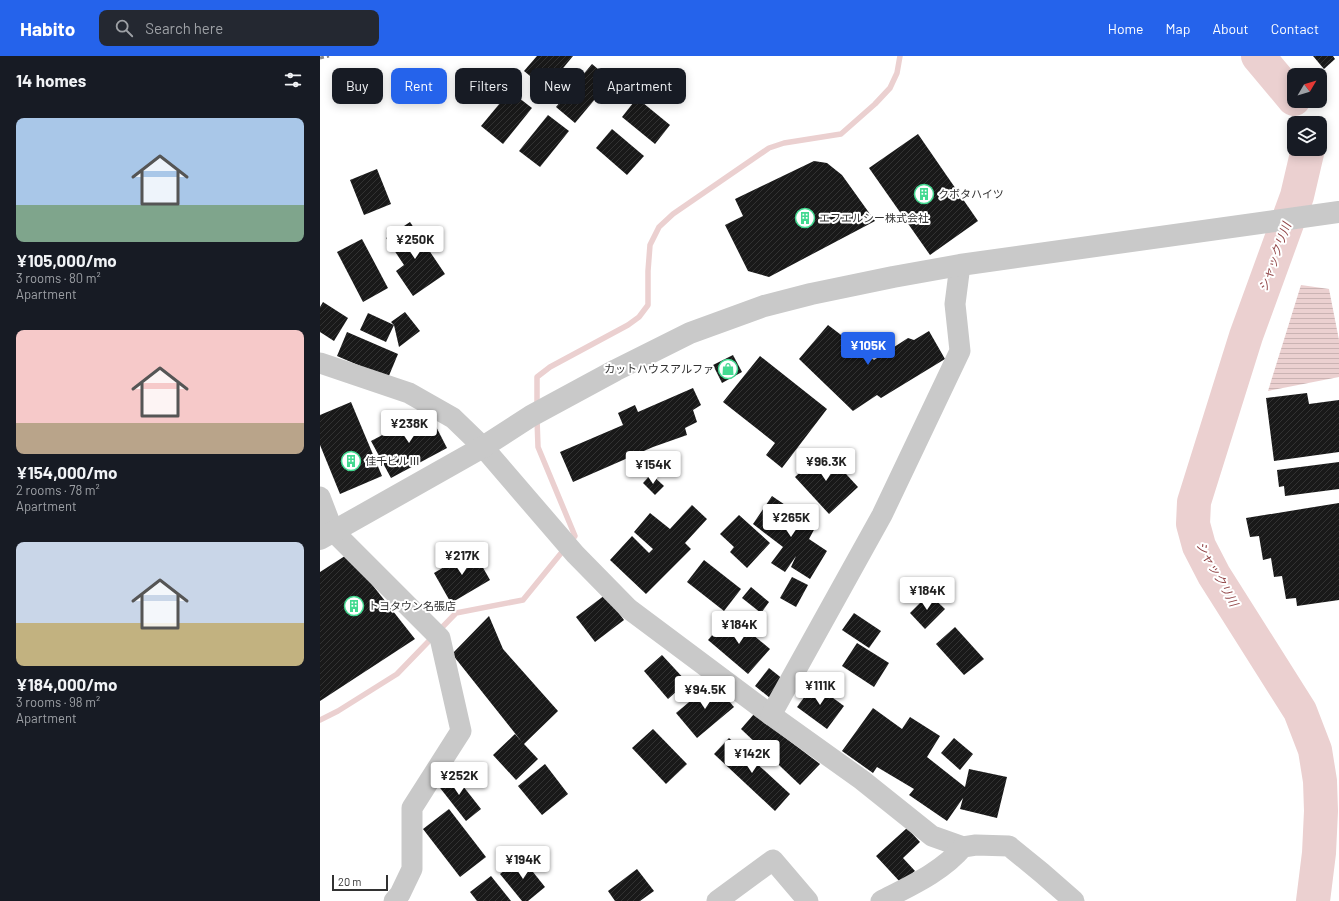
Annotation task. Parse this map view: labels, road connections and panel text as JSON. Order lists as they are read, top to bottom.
{
  "water": ["シャックリ川"],
  "places": {
    "building": [
      "クボタハイツ",
      "エフエルシー株式会社",
      "佳千ビルⅢ",
      "トヨタウン名張店"
    ],
    "shop": ["カットハウスアルファ"]
  },
  "scale_bar": "20 m",
  "north": "top right",
  "page": {
    "header": "Habito",
    "search": "Search here",
    "nav": [
      "Home",
      "Map",
      "About",
      "Contact"
    ],
    "heading": "14 homes",
    "chip": [
      "Buy",
      "Rent",
      "Filters",
      "New",
      "Apartment"
    ],
    "list": [
      {
        "name": "¥105,000/mo",
        "note": "3 rooms · 80 m² · Apartment"
      },
      {
        "name": "¥154,000/mo",
        "note": "2 rooms · 78 m² · Apartment"
      },
      {
        "name": "¥184,000/mo",
        "note": "3 rooms · 98 m² · Apartment"
      }
    ],
    "price": [
      "¥250K",
      "¥105K",
      "¥238K",
      "¥96.3K",
      "¥154K",
      "¥265K",
      "¥217K",
      "¥184K",
      "¥184K",
      "¥111K",
      "¥94.5K",
      "¥142K",
      "¥252K",
      "¥194K"
    ],
    "scale": "20 m"
  }
}
